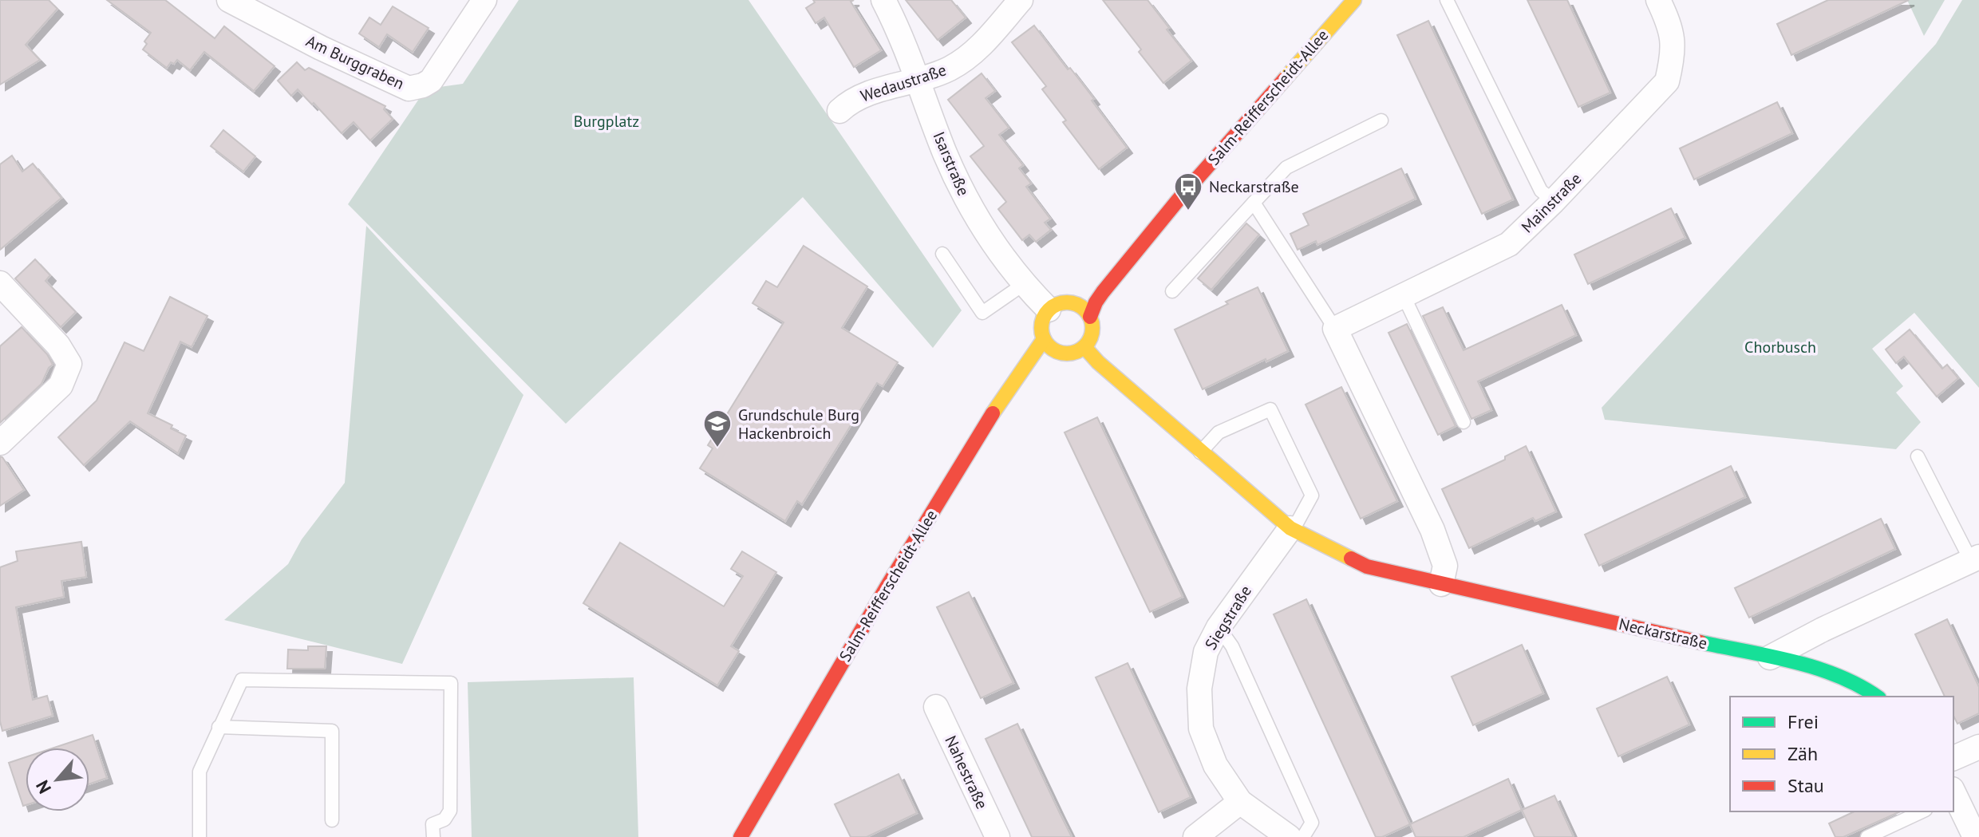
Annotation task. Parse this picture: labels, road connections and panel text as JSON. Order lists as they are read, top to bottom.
{
  "streets": {
    "street": [
      "Am Burggraben",
      "Wedaustraße",
      "Salm-Reifferscheidt-Allee",
      "Isarstraße",
      "Mainstraße",
      "Siegstraße",
      "Neckarstraße",
      "Nahestraße"
    ]
  },
  "crossings": [
    ["Wedaustraße", "Isarstraße"],
    ["Salm-Reifferscheidt-Allee", "Isarstraße"],
    ["Salm-Reifferscheidt-Allee", "Neckarstraße"],
    ["Isarstraße", "Neckarstraße"],
    ["Siegstraße", "Neckarstraße"]
  ],
  "parks": ["Burgplatz", "Chorbusch"],
  "places": {
    "bus stop": ["Neckarstraße"],
    "school or university": ["Grundschule Burg Hackenbroich"]
  },
  "legend": ["Frei", "Zäh", "Stau"],
  "north": "bottom left"
}
